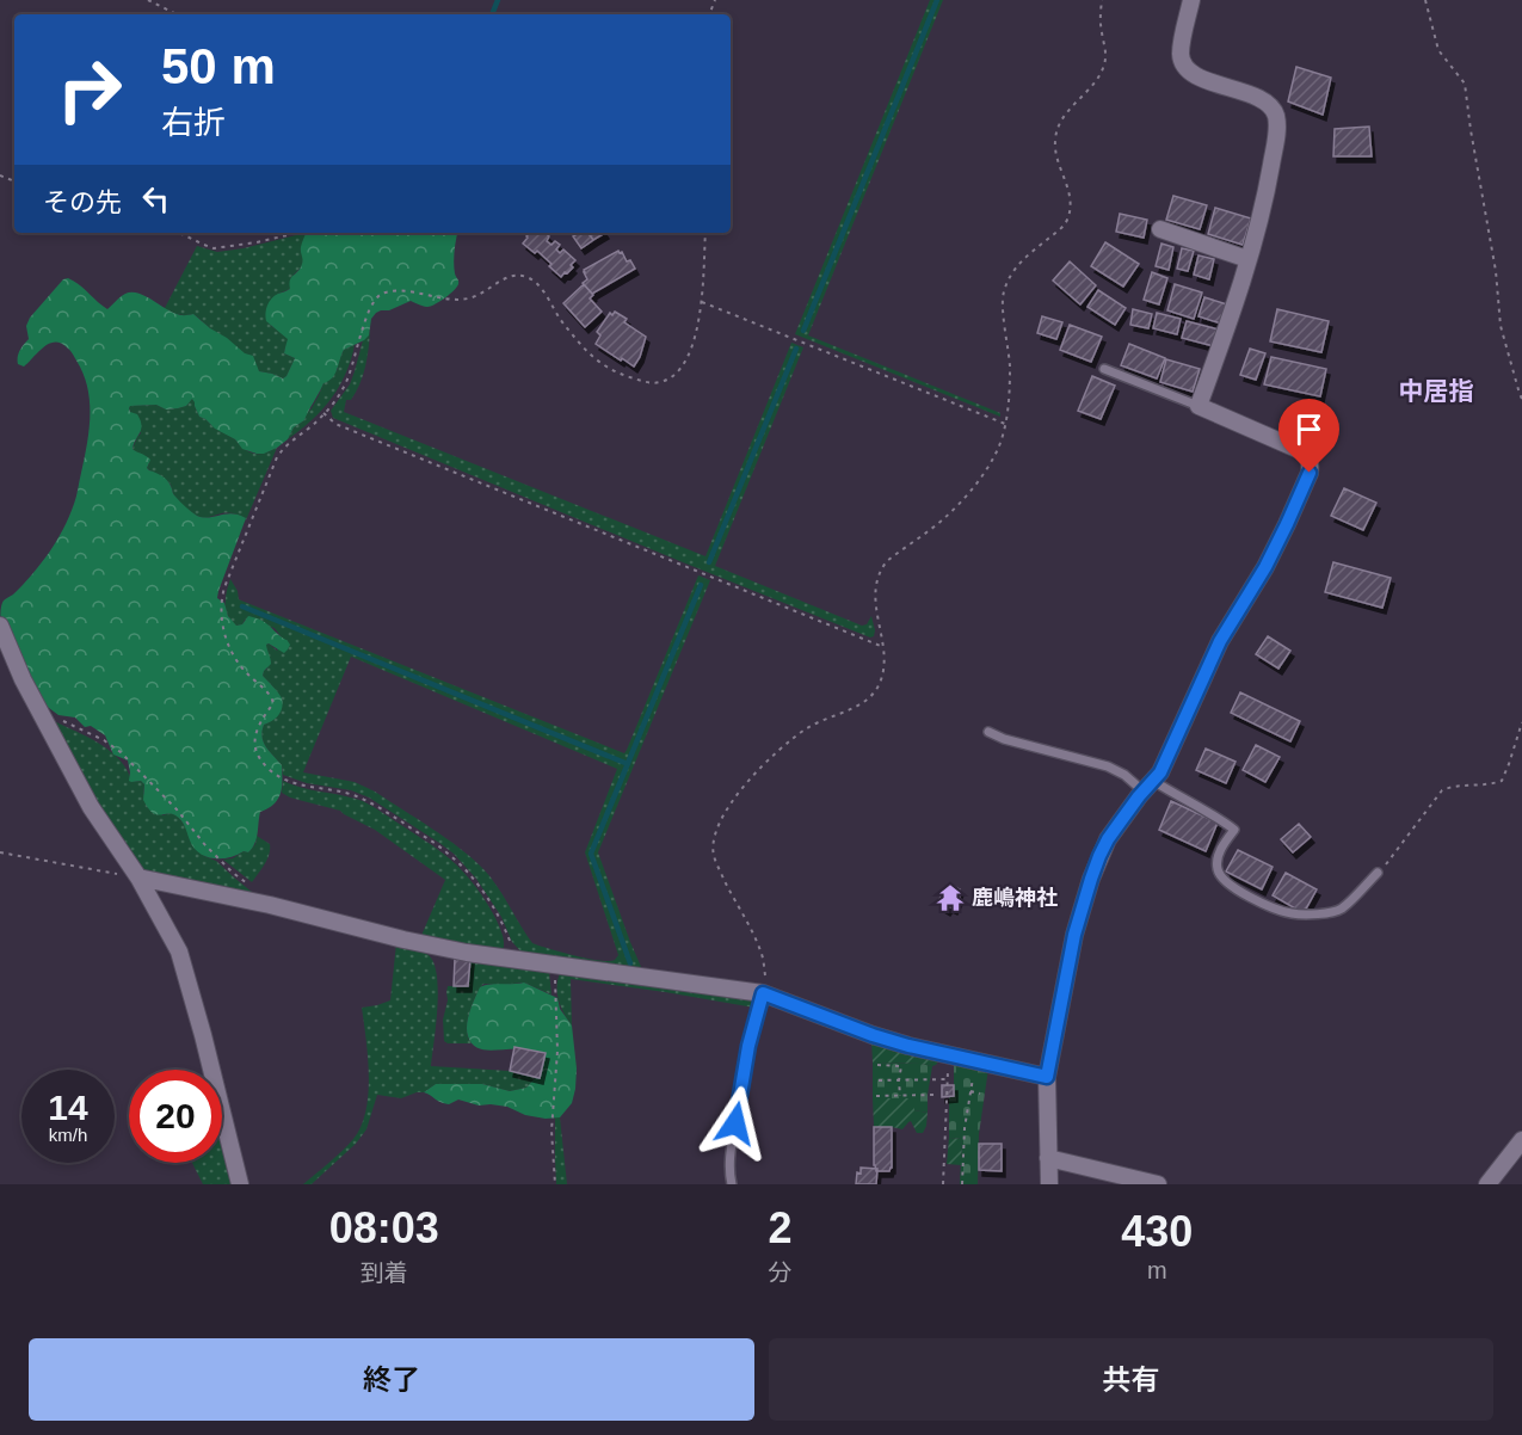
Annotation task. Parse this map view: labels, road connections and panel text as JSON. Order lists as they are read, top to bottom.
{
  "districts": ["中居指"],
  "places": {
    "temple": ["鹿嶋神社"]
  },
  "page": {
    "turn": ["50 m", "右折"],
    "then": "その先",
    "speed": "14 km/h",
    "limit": "20",
    "eta": [
      "08:03",
      "到着",
      "2",
      "分",
      "430",
      "m"
    ],
    "buttons": ["終了", "共有"]
  }
}
